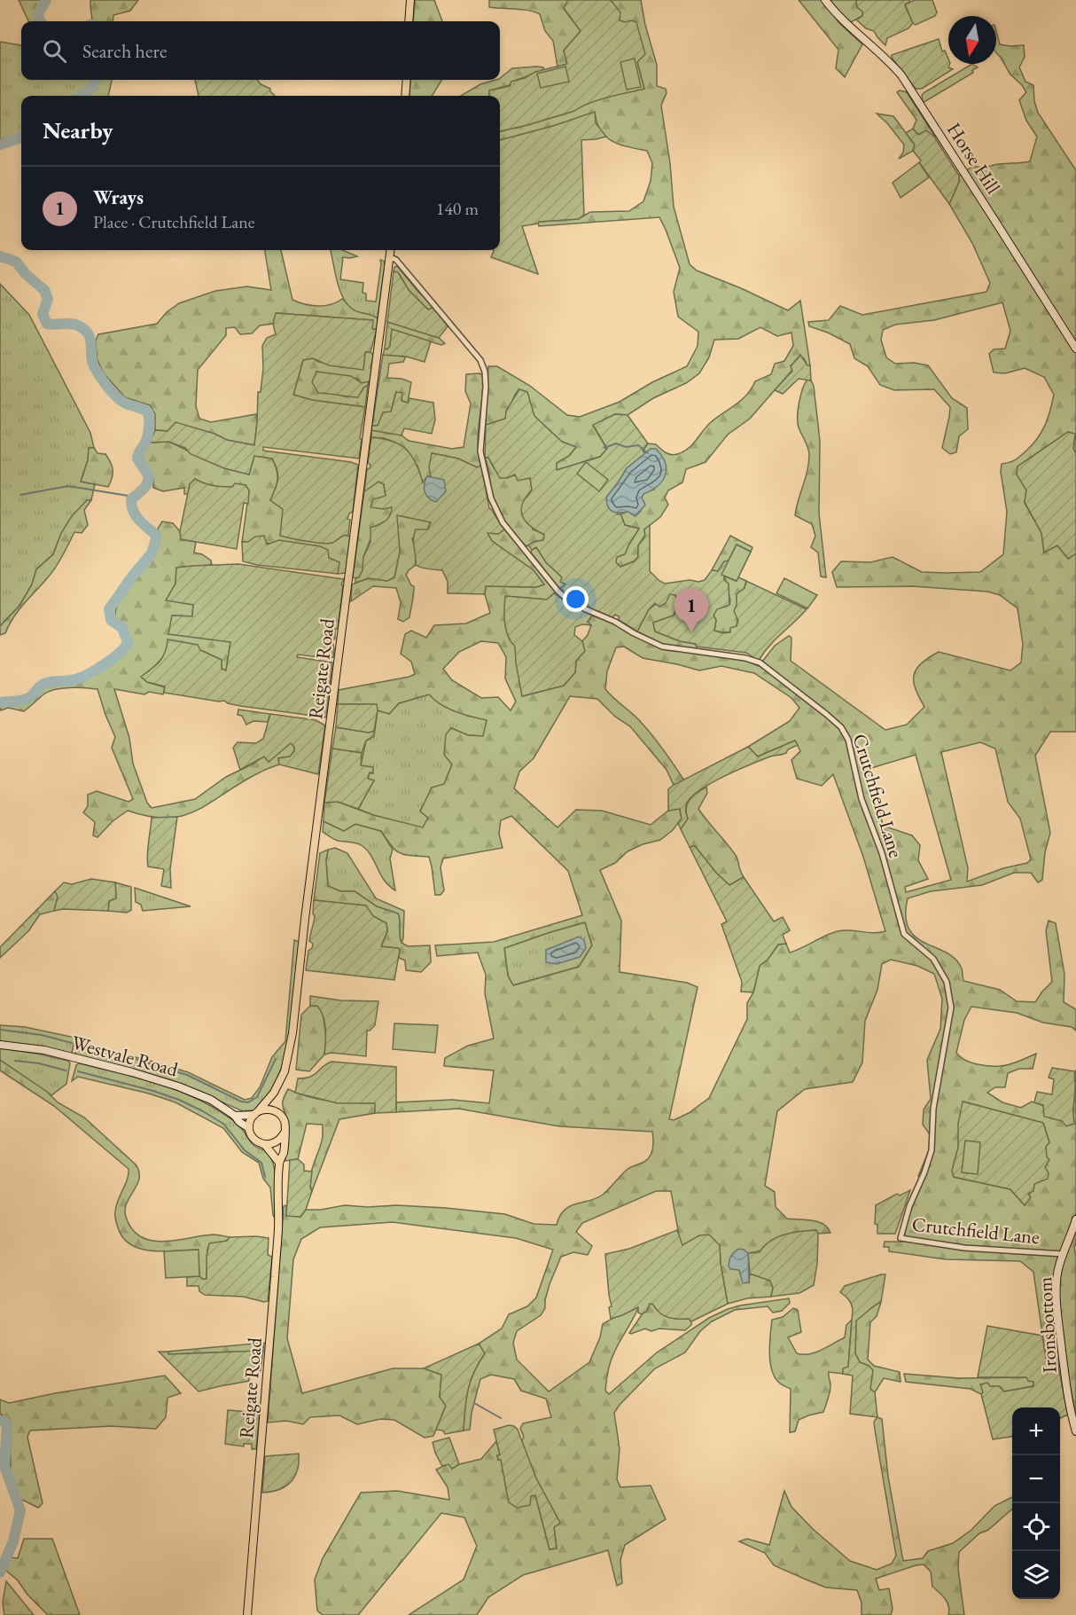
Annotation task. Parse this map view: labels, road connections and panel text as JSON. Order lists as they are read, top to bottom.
{
  "streets": {
    "main road": ["Reigate Road"],
    "street": [
      "Horse Hill",
      "Crutchfield Lane",
      "Westvale Road",
      "Ironsbottom"
    ]
  },
  "crossings": [
    ["Reigate Road", "Crutchfield Lane"],
    ["Reigate Road", "Westvale Road"],
    ["Crutchfield Lane", "Ironsbottom"]
  ],
  "north": "bottom",
  "page": {
    "search": "Search here",
    "heading": "Nearby",
    "list": [
      {
        "mark": "1",
        "name": "Wrays",
        "note": "Place · Crutchfield Lane",
        "value": "140 m"
      }
    ],
    "pins": "1",
    "map_buttons": ["+", "−"]
  }
}
